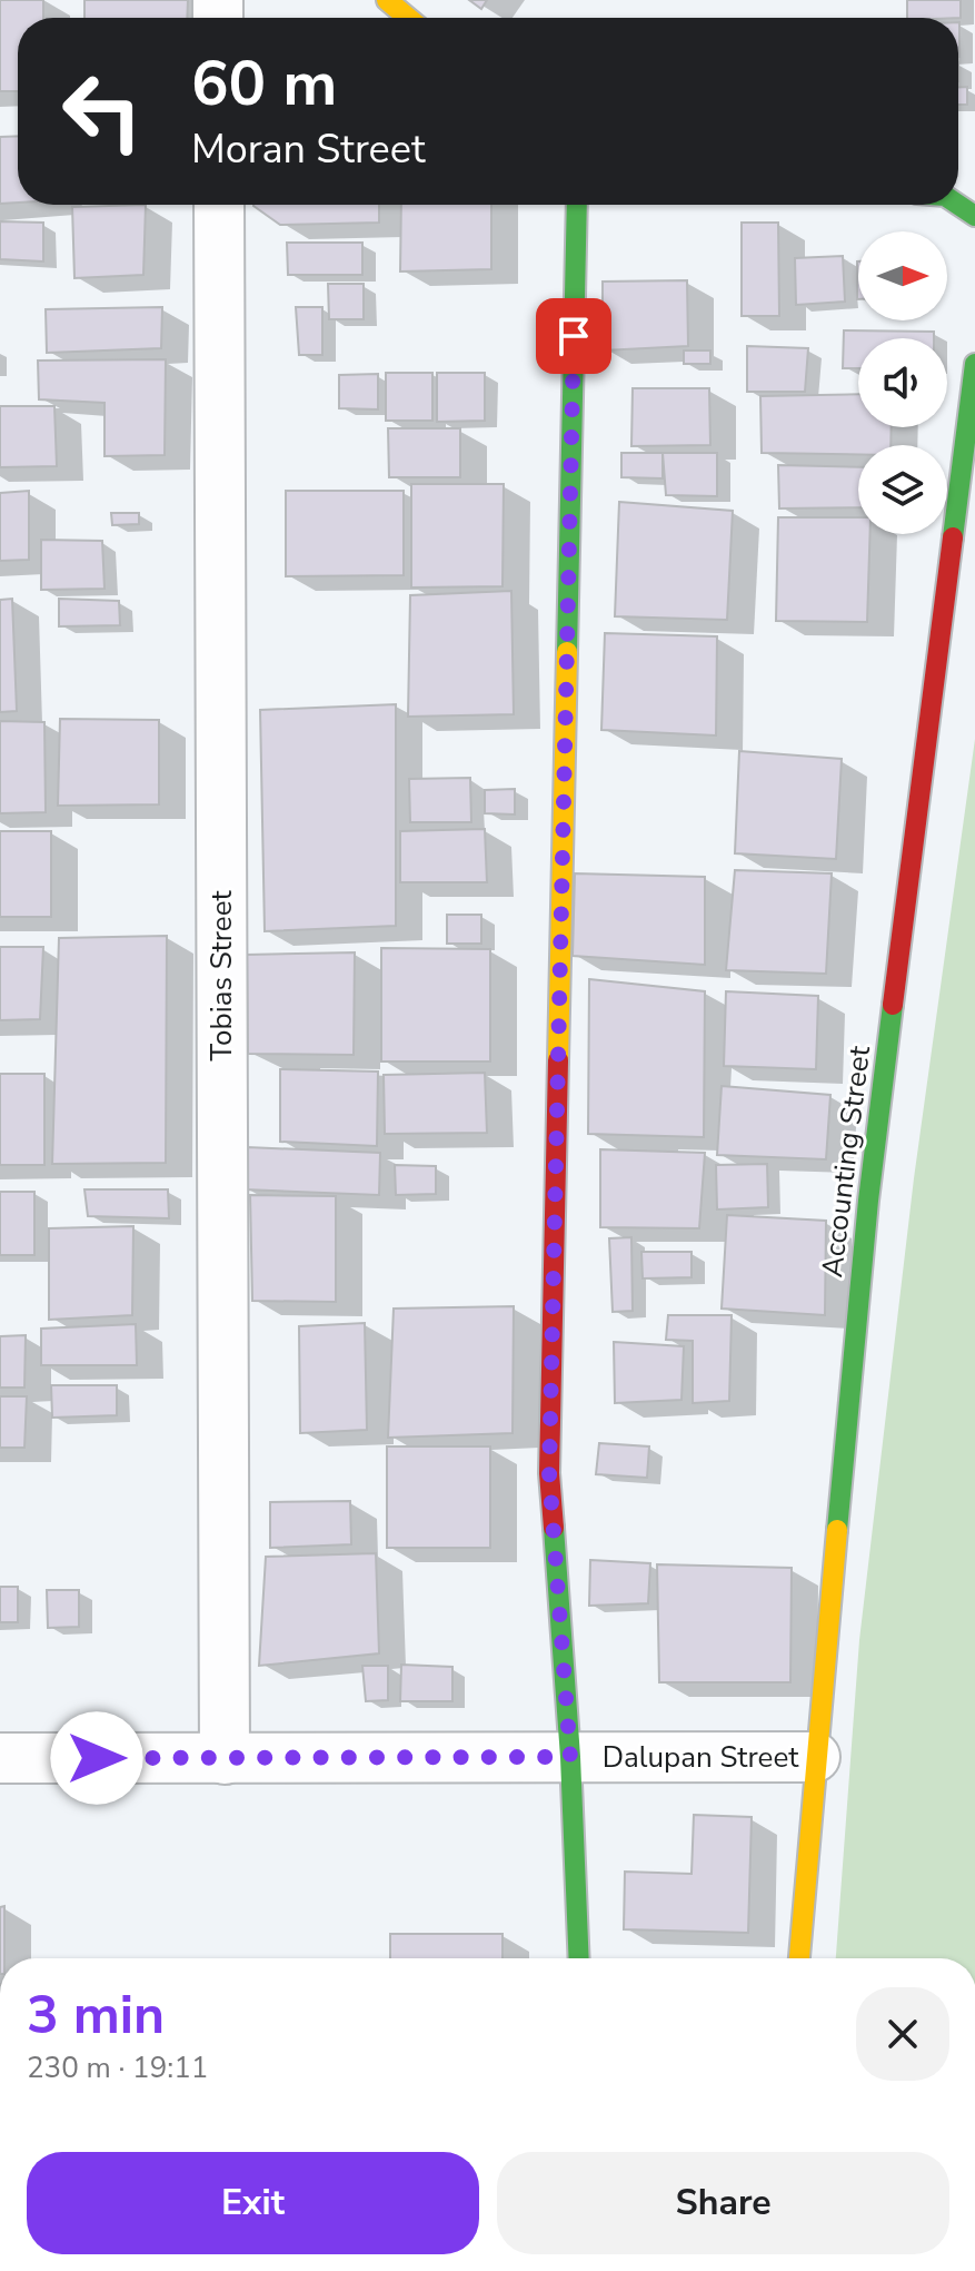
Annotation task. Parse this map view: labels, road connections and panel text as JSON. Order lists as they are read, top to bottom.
{
  "streets": {
    "street": ["Tobias Street", "Accounting Street", "Dalupan Street"]
  },
  "crossings": [
    ["Tobias Street", "Dalupan Street"],
    ["Accounting Street", "Dalupan Street"]
  ],
  "north": "right",
  "page": {
    "turn": ["60 m", "Moran Street"],
    "heading": ["3 min", "230 m · 19:11"],
    "buttons": ["Exit", "Share"]
  }
}
